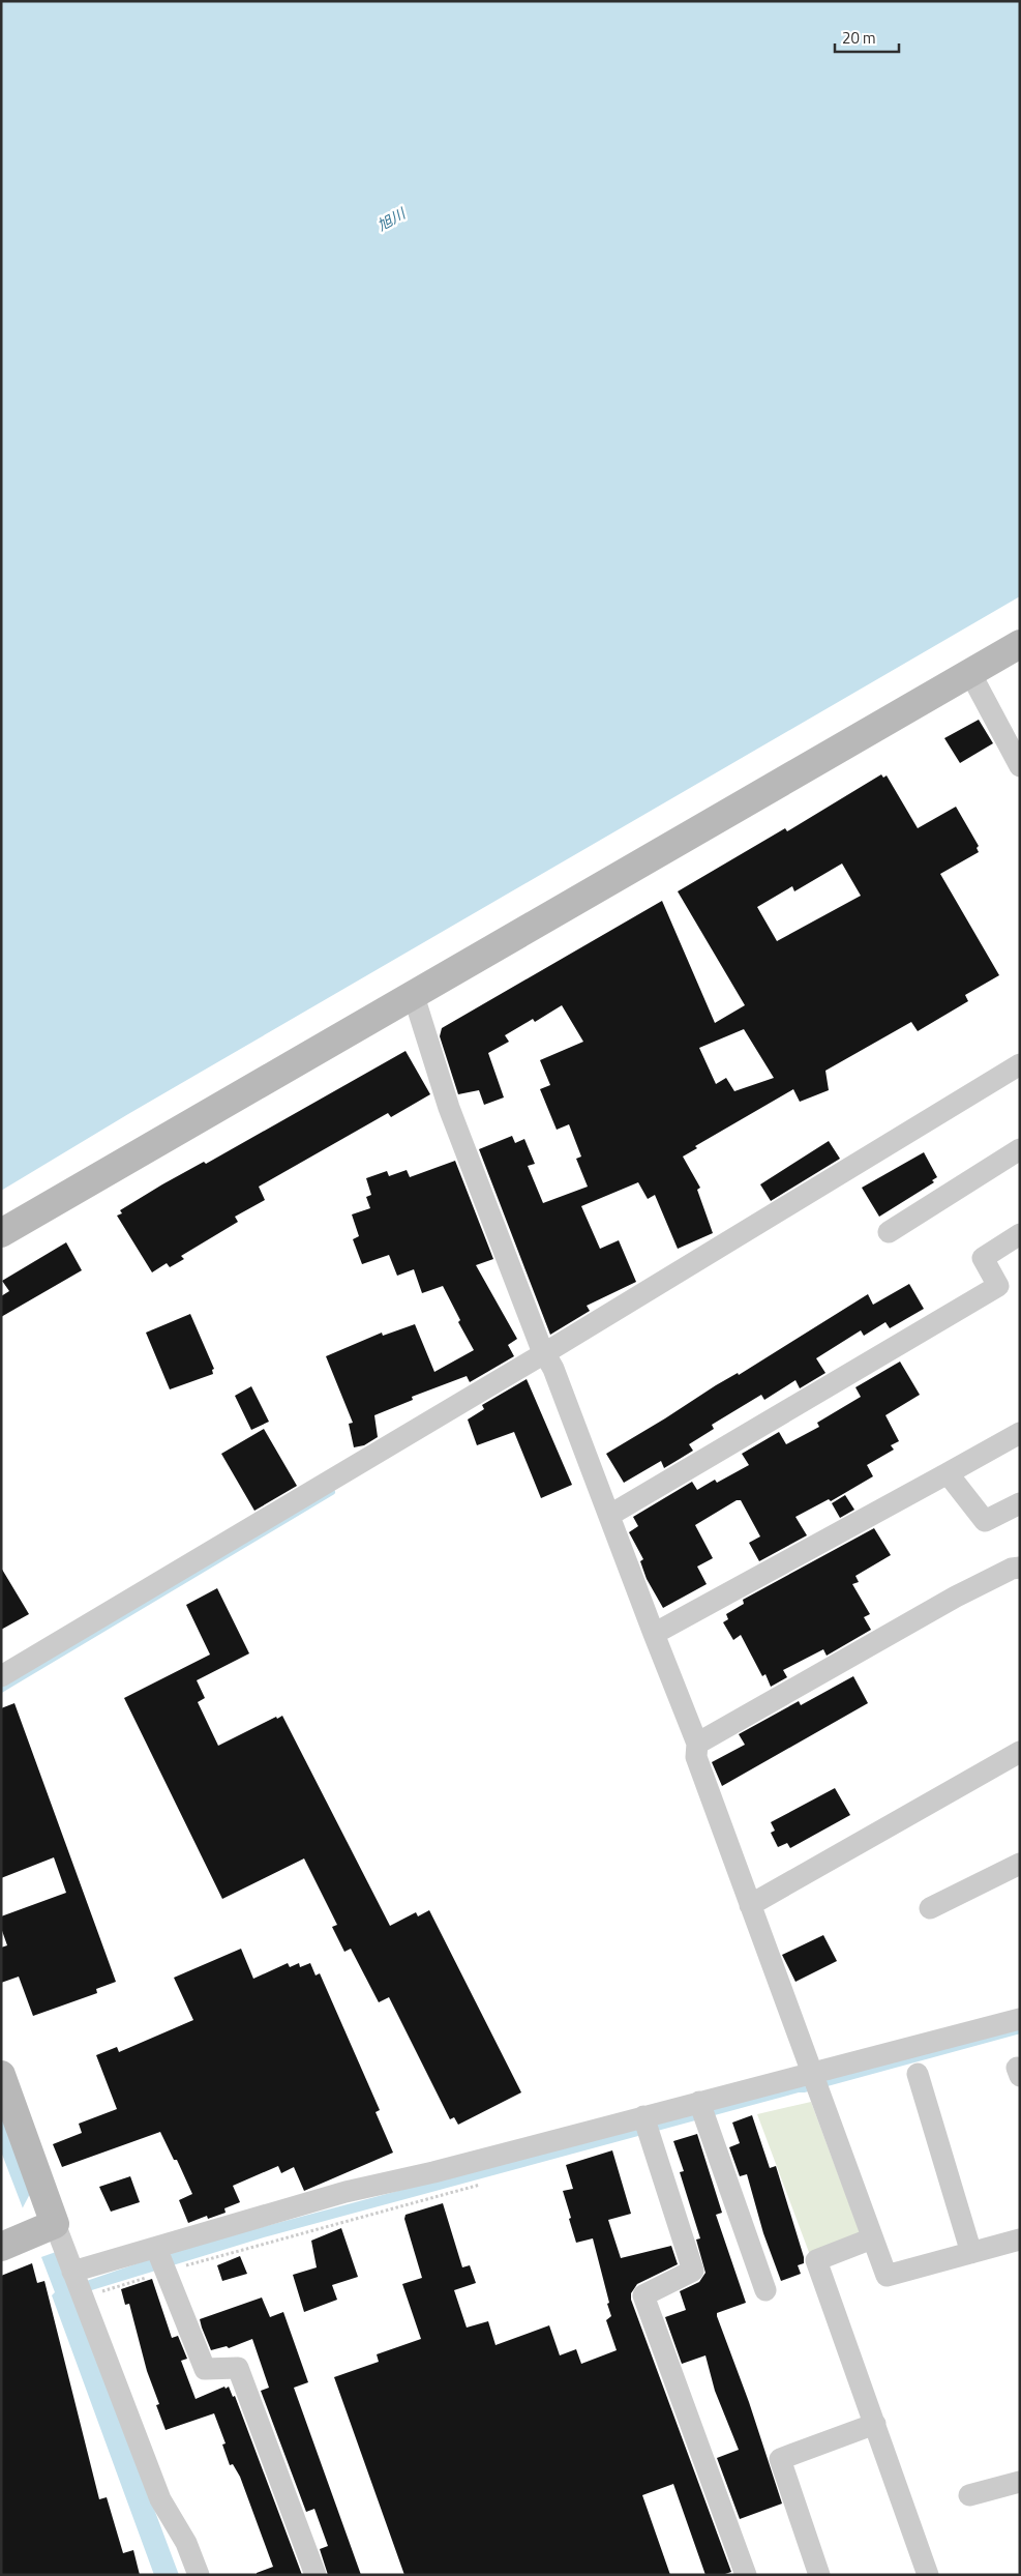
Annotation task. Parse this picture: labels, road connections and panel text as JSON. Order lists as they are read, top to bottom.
{
  "water": ["旭川"],
  "scale_bar": "20 m"
}
